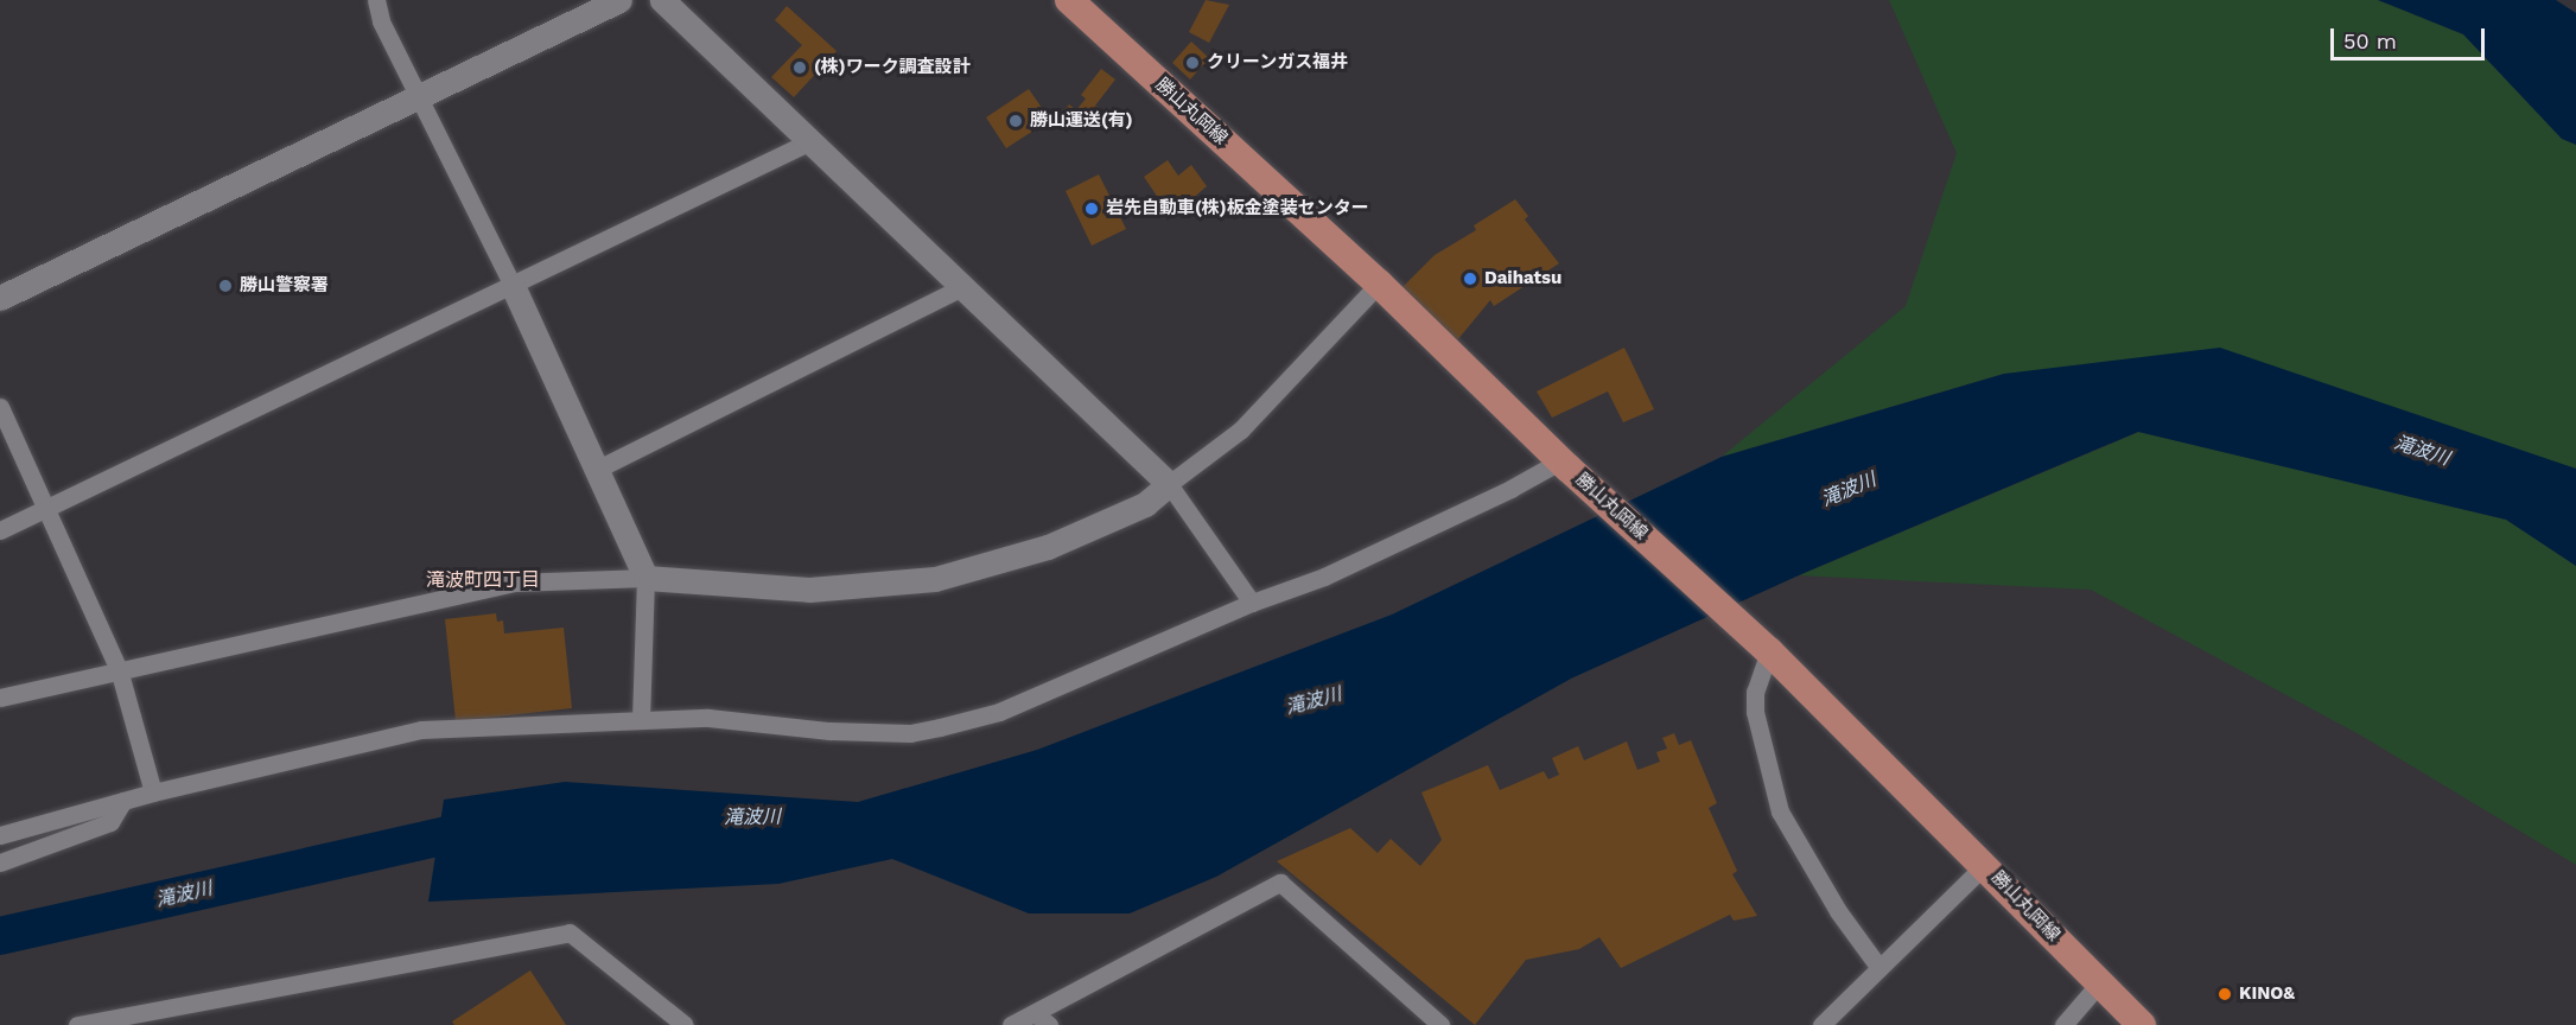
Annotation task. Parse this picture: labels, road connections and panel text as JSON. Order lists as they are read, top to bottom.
{
  "streets": {
    "main road": ["勝山丸岡線"]
  },
  "districts": ["滝波町四丁目"],
  "water": ["滝波川"],
  "places": [
    "クリーンガス福井",
    "(株)ワーク調査設計",
    "勝山運送(有)",
    "岩先自動車(株)板金塗装センター",
    "Daihatsu",
    "勝山警察署",
    "KINO&"
  ],
  "scale_bar": "50 m"
}
